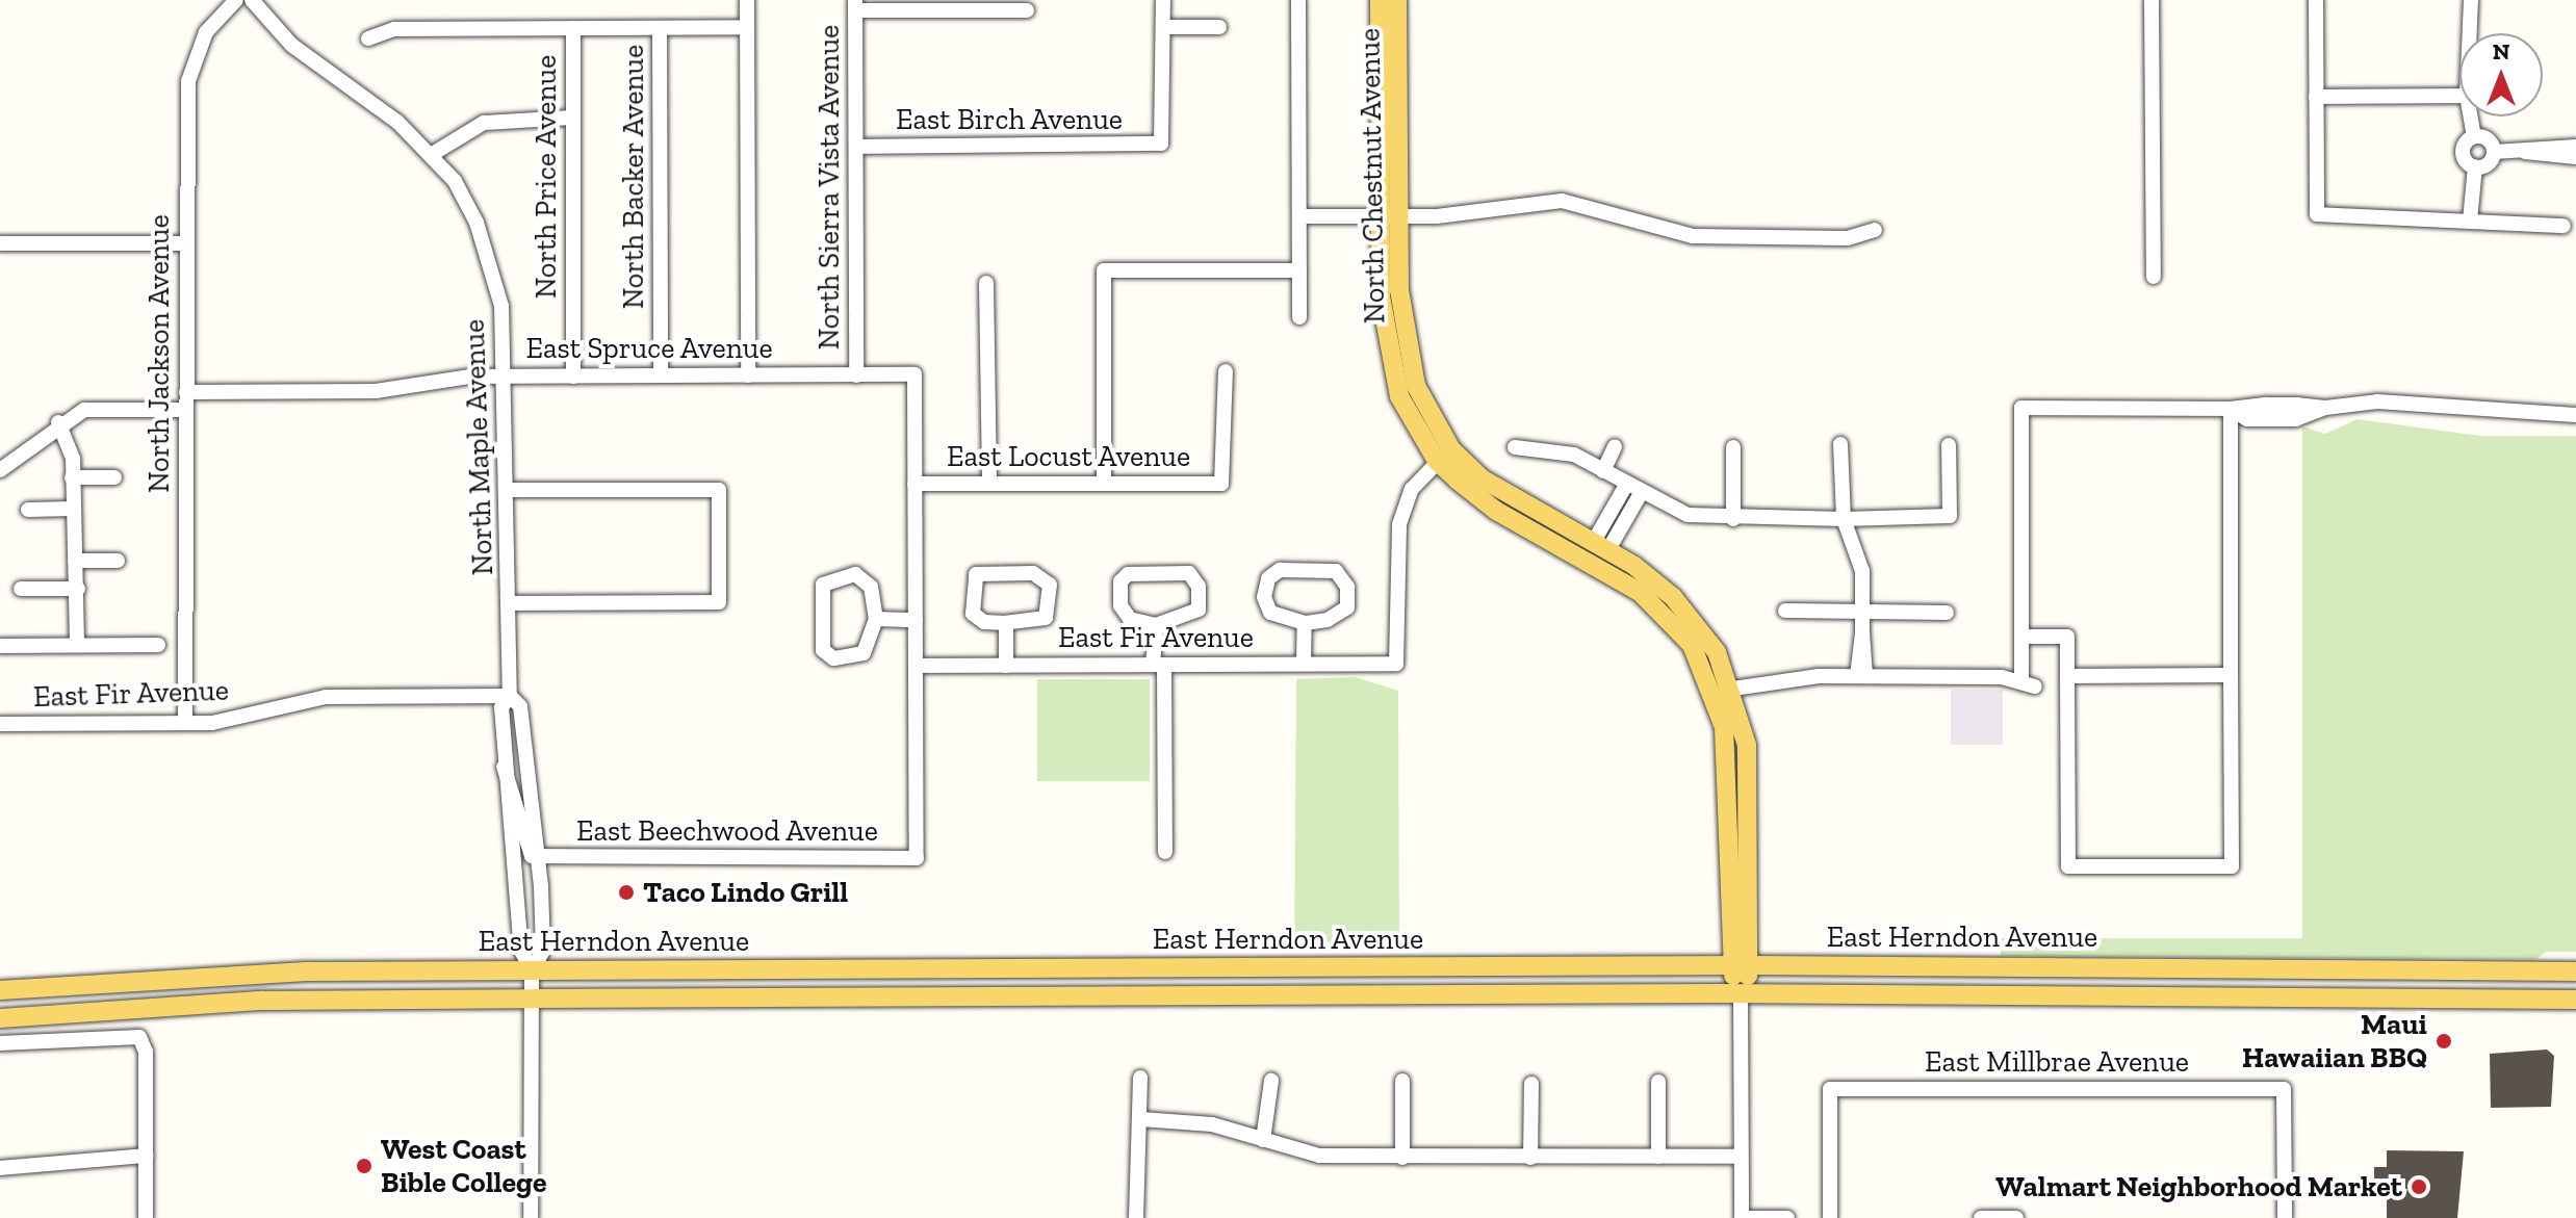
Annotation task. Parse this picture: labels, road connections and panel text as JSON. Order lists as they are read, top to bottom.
{
  "streets": {
    "main road": ["North Chestnut Avenue", "East Herndon Avenue"],
    "street": [
      "East Birch Avenue",
      "North Price Avenue",
      "North Backer Avenue",
      "North Sierra Vista Avenue",
      "East Spruce Avenue",
      "North Jackson Avenue",
      "North Maple Avenue",
      "East Locust Avenue",
      "East Fir Avenue",
      "East Beechwood Avenue",
      "East Millbrae Avenue"
    ]
  },
  "crossings": [
    ["East Birch Avenue", "North Sierra Vista Avenue"],
    ["North Chestnut Avenue", "East Fir Avenue"],
    ["North Chestnut Avenue", "East Herndon Avenue"],
    ["North Price Avenue", "East Spruce Avenue"],
    ["North Backer Avenue", "East Spruce Avenue"],
    ["North Sierra Vista Avenue", "East Spruce Avenue"],
    ["East Spruce Avenue", "North Jackson Avenue"],
    ["East Spruce Avenue", "North Maple Avenue"],
    ["East Spruce Avenue", "East Locust Avenue"],
    ["North Jackson Avenue", "East Fir Avenue"],
    ["North Maple Avenue", "East Fir Avenue"],
    ["North Maple Avenue", "East Beechwood Avenue"],
    ["North Maple Avenue", "East Herndon Avenue"],
    ["East Fir Avenue", "East Beechwood Avenue"]
  ],
  "places": [
    "Taco Lindo Grill",
    "Maui Hawaiian BBQ",
    "West Coast Bible College",
    "Walmart Neighborhood Market"
  ],
  "north": "top"
}
